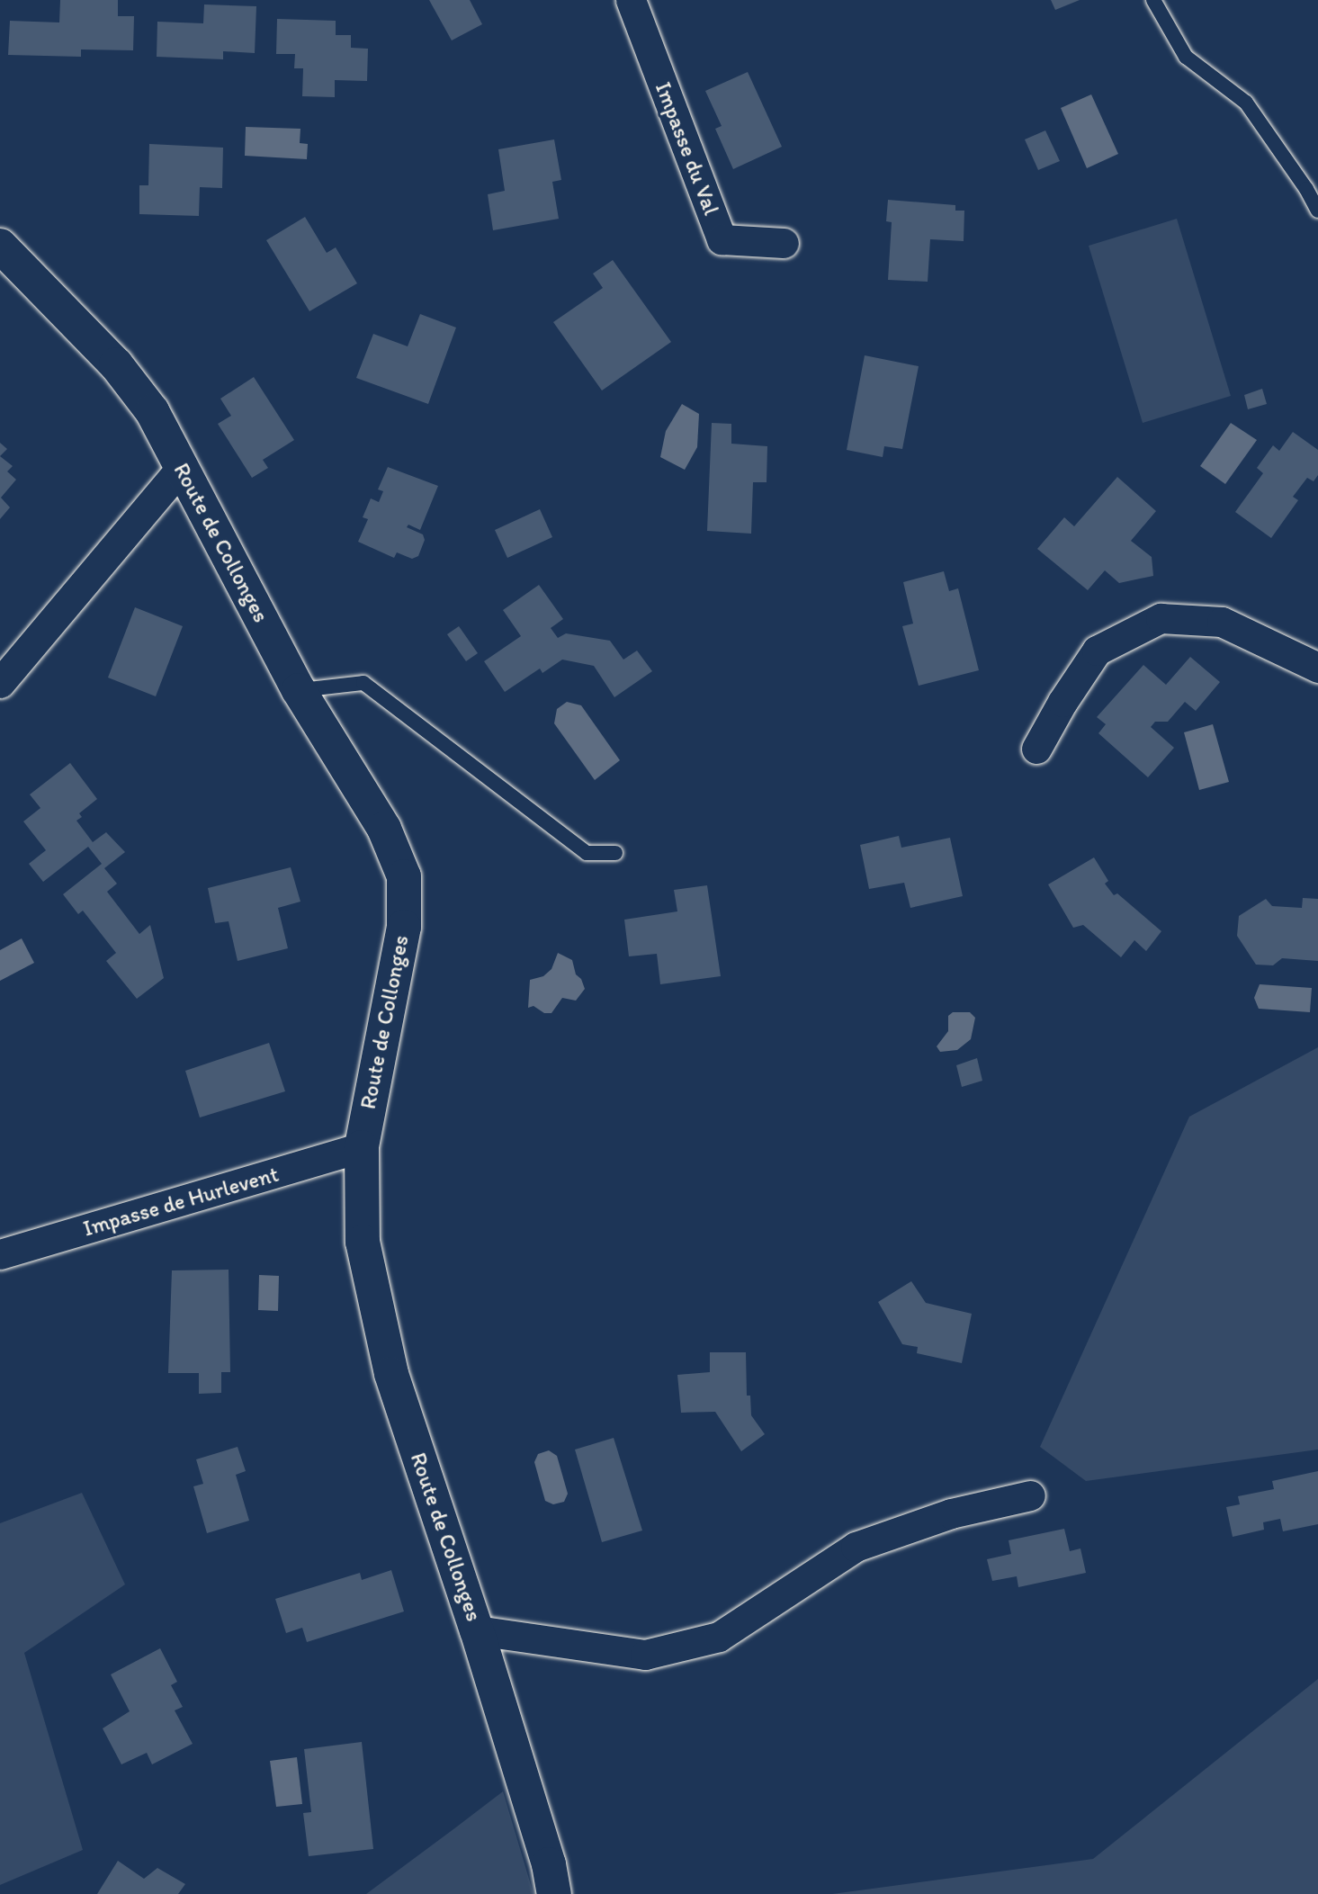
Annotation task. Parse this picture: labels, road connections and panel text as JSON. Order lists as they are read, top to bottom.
{
  "streets": {
    "main road": ["Route de Collonges"],
    "street": ["Impasse du Val", "Impasse de Hurlevent"]
  },
  "crossings": [
    ["Route de Collonges", "Impasse de Hurlevent"]
  ]
}
